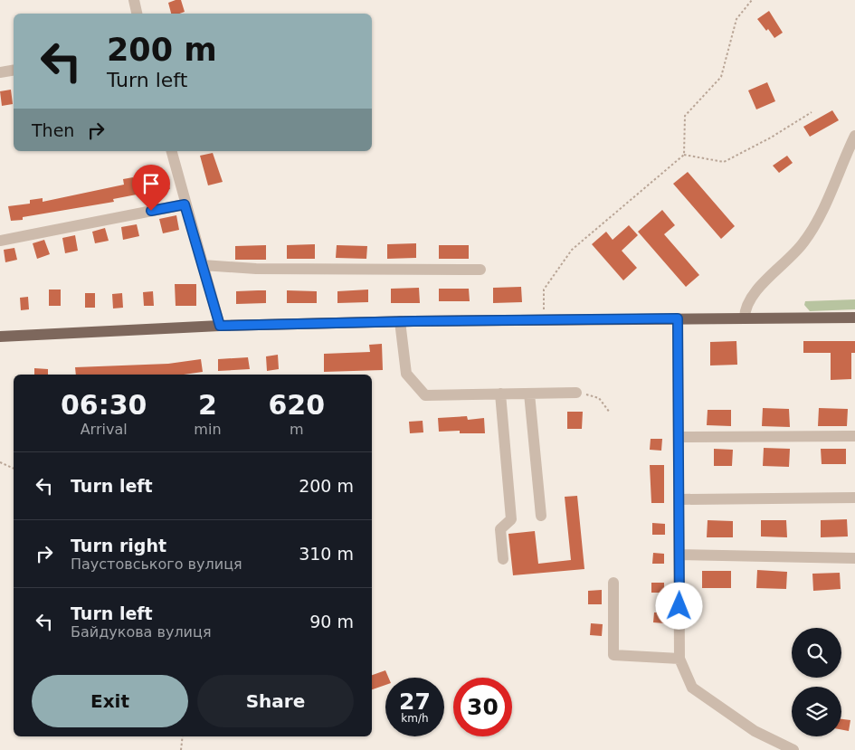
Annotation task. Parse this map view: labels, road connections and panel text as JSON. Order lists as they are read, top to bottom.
{
  "page": {
    "turn": ["200 m", "Turn left"],
    "then": "Then",
    "eta": [
      "06:30",
      "Arrival",
      "2",
      "min",
      "620",
      "m"
    ],
    "list": [
      {
        "name": "Turn left",
        "value": "200 m"
      },
      {
        "name": "Turn right",
        "note": "Паустовського вулиця",
        "value": "310 m"
      },
      {
        "name": "Turn left",
        "note": "Байдукова вулиця",
        "value": "90 m"
      }
    ],
    "buttons": ["Exit", "Share"],
    "speed": "27 km/h",
    "limit": "30"
  }
}
